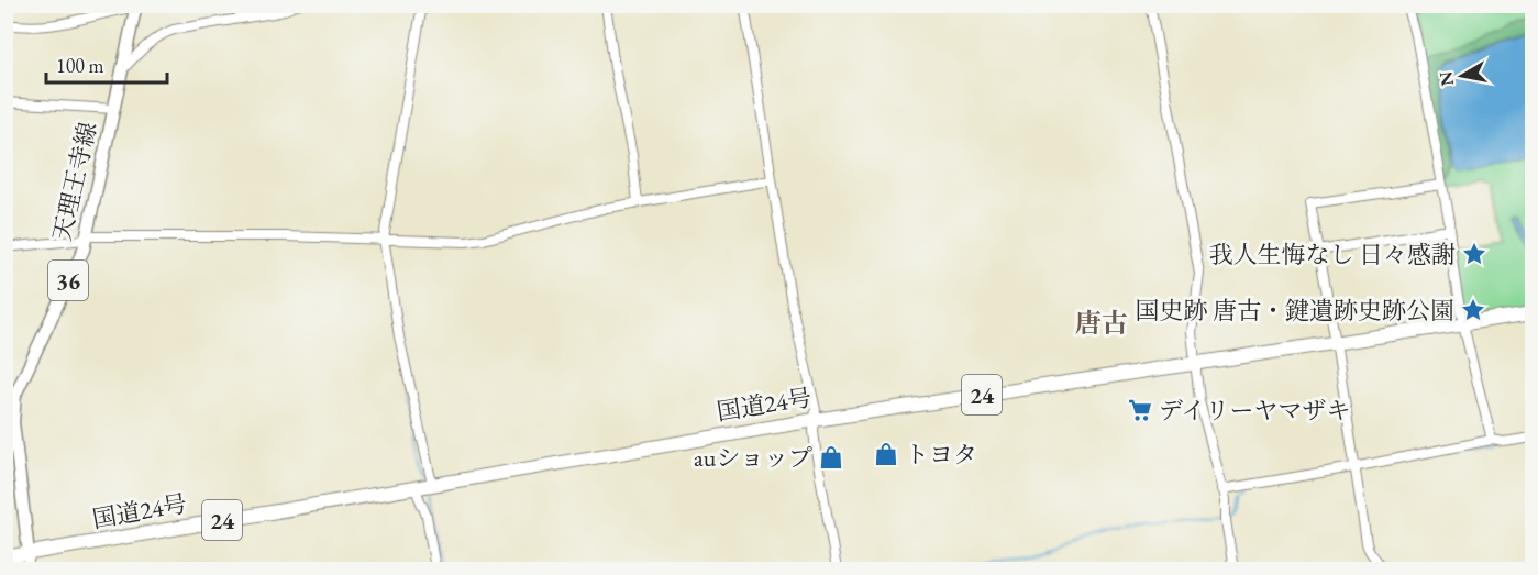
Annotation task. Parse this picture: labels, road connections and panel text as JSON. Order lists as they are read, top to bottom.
{
  "streets": {
    "highway": ["24", "国道24号"],
    "main road": ["天理王寺線", "36"]
  },
  "crossings": [
    ["天理王寺線", "国道24号"]
  ],
  "districts": ["唐古"],
  "places": {
    "place": ["我人生悔なし 日々感謝", "国史跡 唐古・鍵遺跡史跡公園"],
    "supermarket": ["デイリーヤマザキ"],
    "shop": ["トヨタ", "auショップ"]
  },
  "scale_bar": "100 m",
  "north": "left"
}
